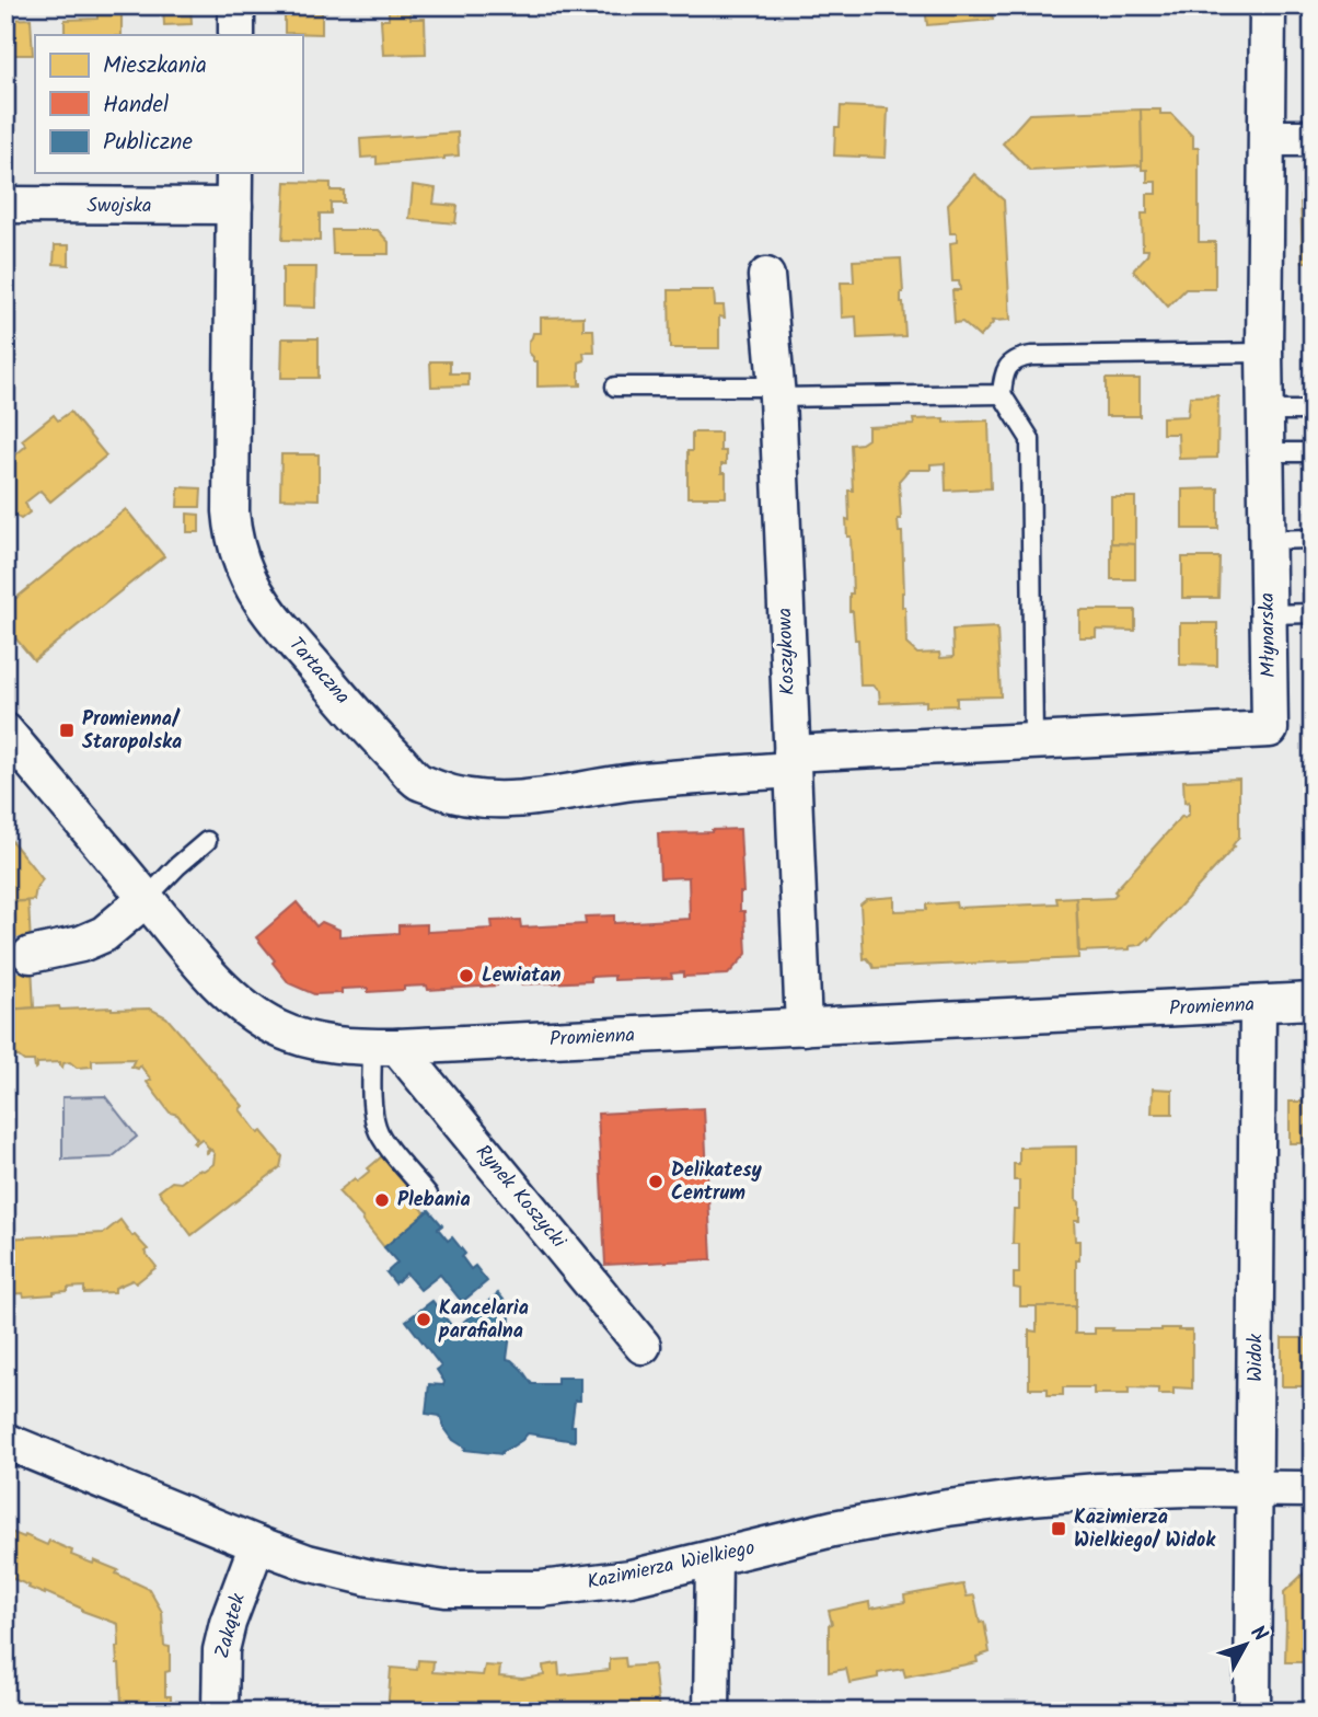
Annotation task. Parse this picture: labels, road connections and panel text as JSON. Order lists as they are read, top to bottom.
{
  "streets": {
    "street": [
      "Swojska",
      "Młynarska",
      "Koszykowa",
      "Tartaczna",
      "Promienna",
      "Rynek Koszycki",
      "Widok",
      "Kazimierza Wielkiego",
      "Zakątek"
    ]
  },
  "crossings": [
    ["Swojska", "Tartaczna"],
    ["Młynarska", "Koszykowa"],
    ["Młynarska", "Tartaczna"],
    ["Koszykowa", "Tartaczna"],
    ["Koszykowa", "Promienna"],
    ["Promienna", "Rynek Koszycki"],
    ["Promienna", "Widok"],
    ["Widok", "Kazimierza Wielkiego"],
    ["Kazimierza Wielkiego", "Zakątek"]
  ],
  "places": {
    "transit": ["Promienna/ Staropolska", "Kazimierza Wielkiego/ Widok"],
    "other": [
      "Lewiatan",
      "Delikatesy Centrum",
      "Plebania",
      "Kancelaria parafialna"
    ]
  },
  "legend": ["Mieszkania", "Handel", "Publiczne"],
  "north": "top right"
}
